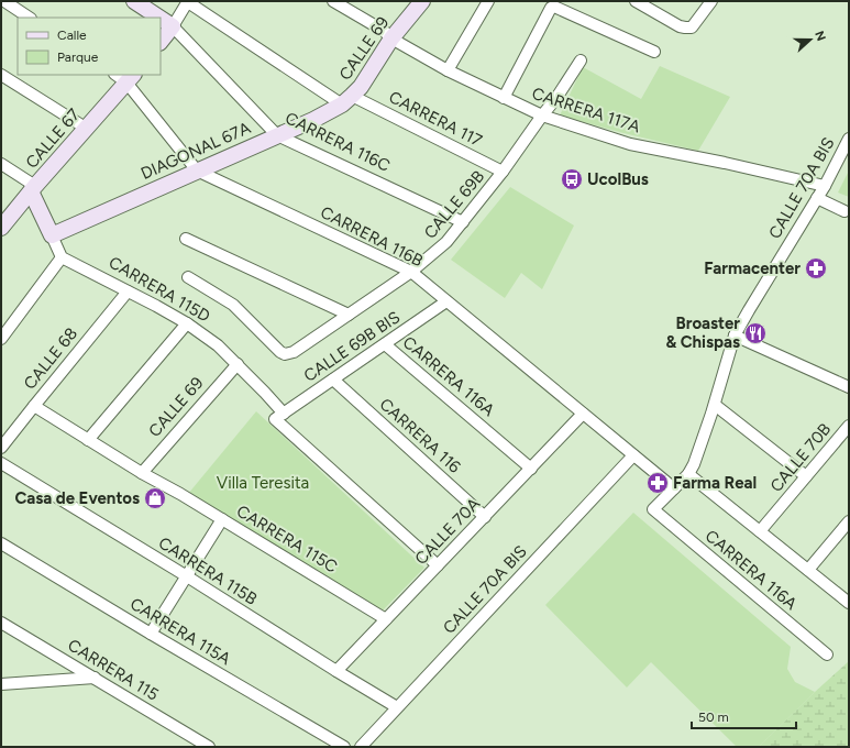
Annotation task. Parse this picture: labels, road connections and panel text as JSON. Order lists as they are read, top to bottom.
{
  "streets": {
    "street": [
      "CALLE 69",
      "CARRERA 117A",
      "CARRERA 117",
      "CALLE 67",
      "CARRERA 116C",
      "DIAGONAL 67A",
      "CALLE 70A BIS",
      "CALLE 69B",
      "CARRERA 116B",
      "CARRERA 115D",
      "CALLE 69B BIS",
      "CALLE 68",
      "CARRERA 116A",
      "CARRERA 116",
      "CALLE 70B",
      "CALLE 70A",
      "CARRERA 115C",
      "CARRERA 115B",
      "CARRERA 115A",
      "CARRERA 115"
    ]
  },
  "crossings": [
    ["CALLE 69", "CARRERA 117A"],
    ["CALLE 69", "CARRERA 117"],
    ["CALLE 69", "DIAGONAL 67A"],
    ["CALLE 69", "CARRERA 115D"],
    ["CALLE 69", "CARRERA 115C"],
    ["CARRERA 117A", "CALLE 70A BIS"],
    ["CARRERA 117A", "CALLE 69B"],
    ["CARRERA 117", "DIAGONAL 67A"],
    ["CARRERA 117", "CALLE 69B"],
    ["CALLE 67", "CARRERA 116B"],
    ["CARRERA 116C", "DIAGONAL 67A"],
    ["CARRERA 116C", "CALLE 69B"],
    ["DIAGONAL 67A", "CARRERA 116B"],
    ["CALLE 70A BIS", "CARRERA 116B"],
    ["CALLE 70A BIS", "CARRERA 116A"],
    ["CALLE 70A BIS", "CARRERA 115B"],
    ["CALLE 69B", "CARRERA 116B"],
    ["CARRERA 116B", "CALLE 69B BIS"],
    ["CARRERA 116B", "CALLE 70A"],
    ["CARRERA 115D", "CALLE 69B BIS"],
    ["CARRERA 115D", "CALLE 68"],
    ["CARRERA 115D", "CALLE 70A"],
    ["CALLE 69B BIS", "CARRERA 116A"],
    ["CALLE 69B BIS", "CARRERA 116"],
    ["CALLE 68", "CARRERA 115C"],
    ["CARRERA 116A", "CALLE 70A"],
    ["CARRERA 116", "CALLE 70A"],
    ["CALLE 70A", "CARRERA 115C"],
    ["CALLE 70A", "CARRERA 115B"]
  ],
  "parks": ["Villa Teresita"],
  "places": {
    "bus stop": ["UcolBus"],
    "pharmacy": ["Farmacenter", "Farma Real"],
    "restaurant": ["Broaster & Chispas"],
    "shop": ["Casa de Eventos"]
  },
  "legend": ["Calle", "Parque"],
  "scale_bar": "50 m",
  "north": "right"
}
